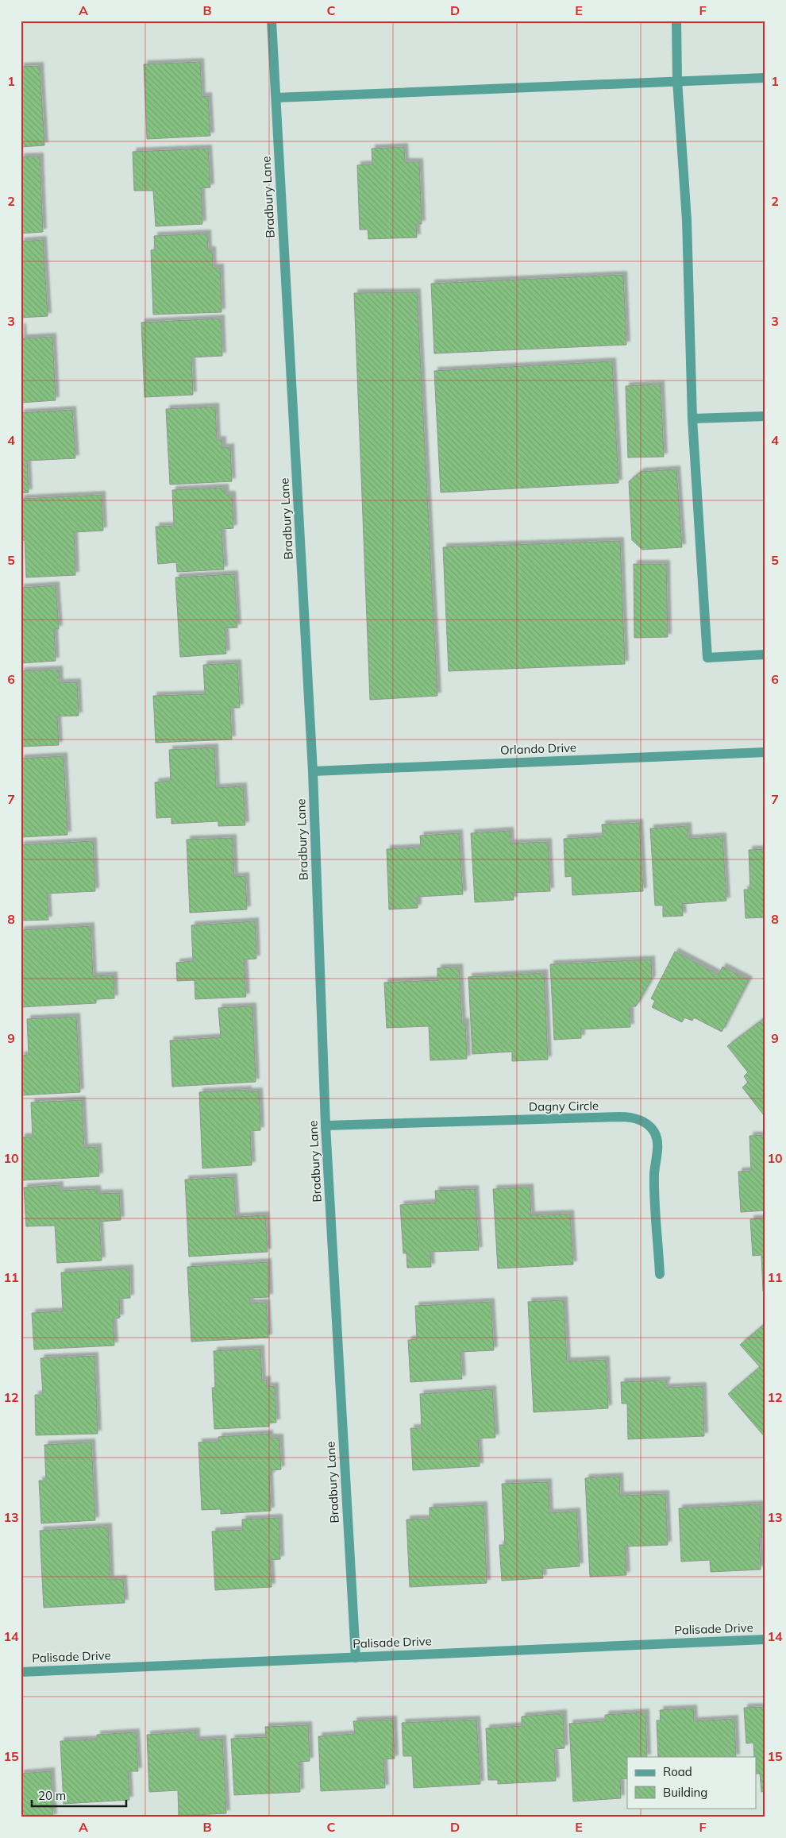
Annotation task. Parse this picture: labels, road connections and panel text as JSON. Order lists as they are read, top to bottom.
{
  "streets": {
    "street": [
      "Bradbury Lane",
      "Orlando Drive",
      "Dagny Circle",
      "Palisade Drive"
    ]
  },
  "crossings": [
    ["Bradbury Lane", "Orlando Drive"],
    ["Bradbury Lane", "Dagny Circle"],
    ["Bradbury Lane", "Palisade Drive"]
  ],
  "legend": ["Road", "Building"],
  "scale_bar": "20 m",
  "grid": {
    "columns": [
      "A",
      "B",
      "C",
      "D",
      "E",
      "F"
    ],
    "rows": [
      "1",
      "2",
      "3",
      "4",
      "5",
      "6",
      "7",
      "8",
      "9",
      "10",
      "11",
      "12",
      "13",
      "14",
      "15"
    ]
  }
}
